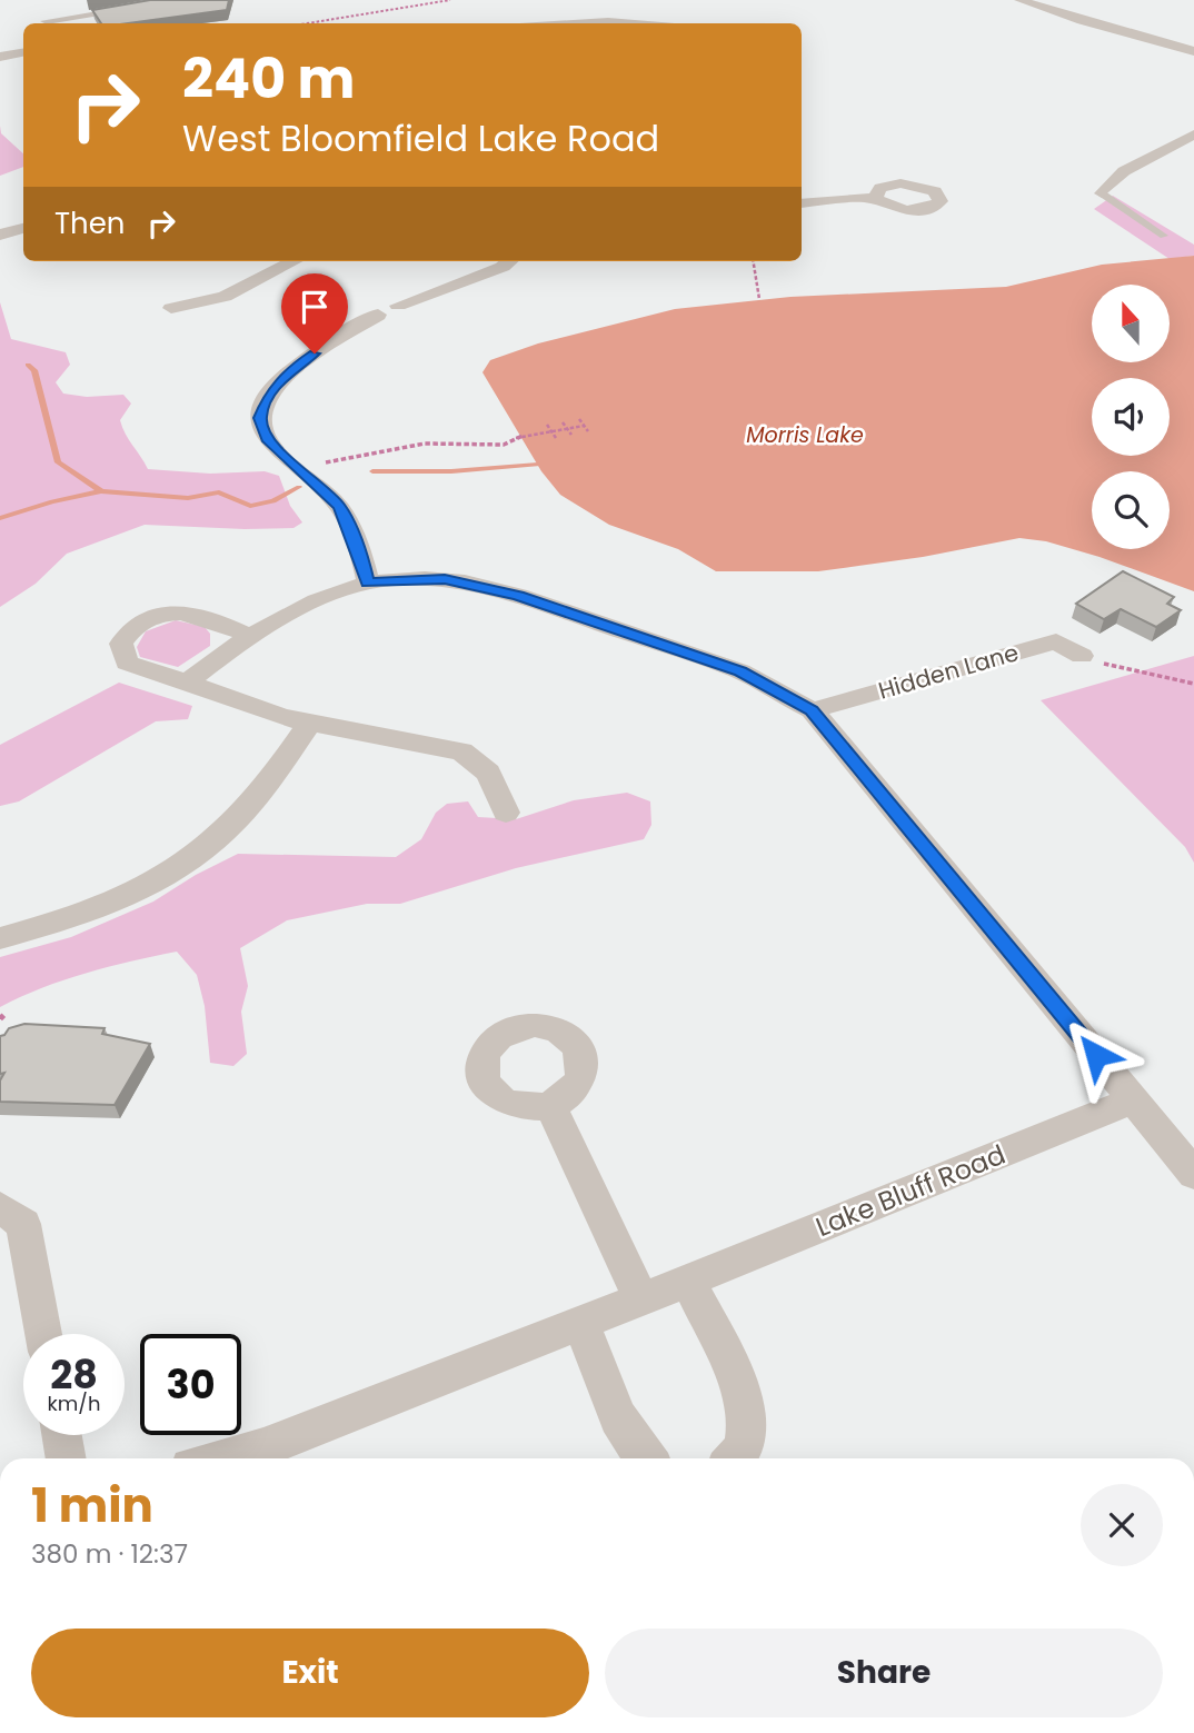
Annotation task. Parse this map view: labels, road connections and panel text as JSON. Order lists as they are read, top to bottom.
{
  "streets": {
    "street": ["Hidden Lane", "Lake Bluff Road"]
  },
  "water": ["Morris Lake"],
  "north": "top",
  "page": {
    "turn": ["240 m", "West Bloomfield Lake Road"],
    "then": "Then",
    "speed": "28 km/h",
    "limit": "30",
    "heading": ["1 min", "380 m · 12:37"],
    "buttons": ["Exit", "Share"]
  }
}
